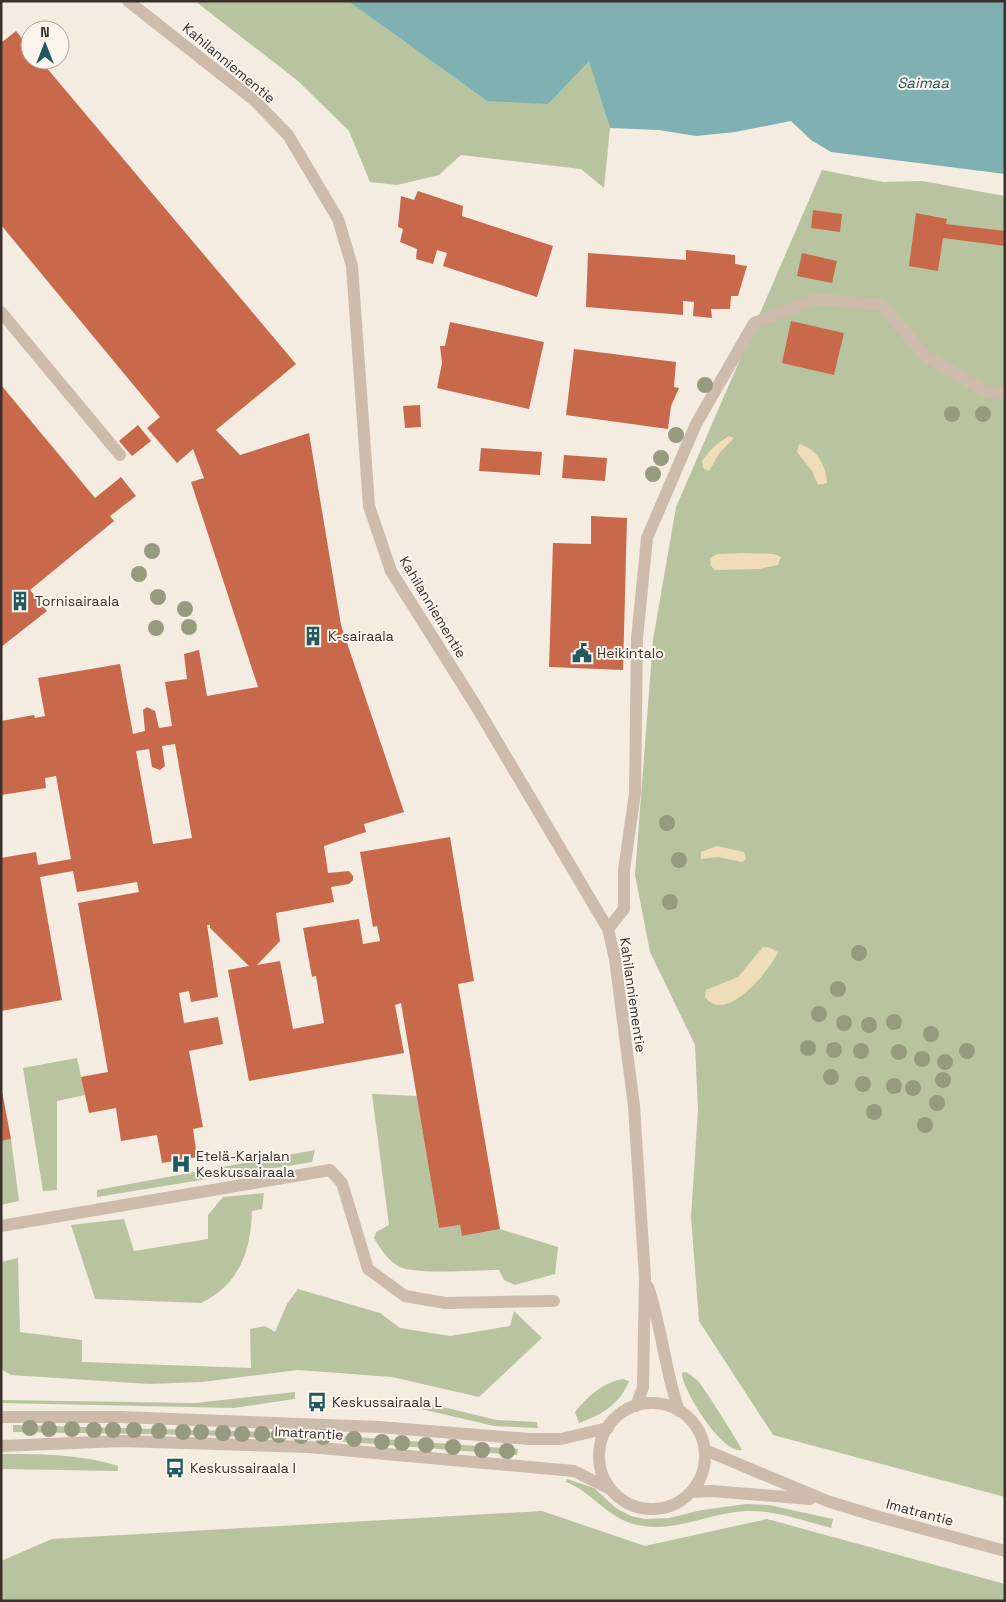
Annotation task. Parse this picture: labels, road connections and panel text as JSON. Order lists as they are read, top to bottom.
{
  "streets": {
    "street": ["Kahilanniementie", "Imatrantie"]
  },
  "crossings": [
    ["Kahilanniementie", "Imatrantie"]
  ],
  "water": ["Saimaa"],
  "places": {
    "building": ["Tornisairaala", "K-sairaala"],
    "public building": ["Heikintalo"],
    "hospital": ["Etelä-Karjalan Keskussairaala"],
    "bus stop": ["Keskussairaala L", "Keskussairaala I"]
  },
  "north": "top"
}
